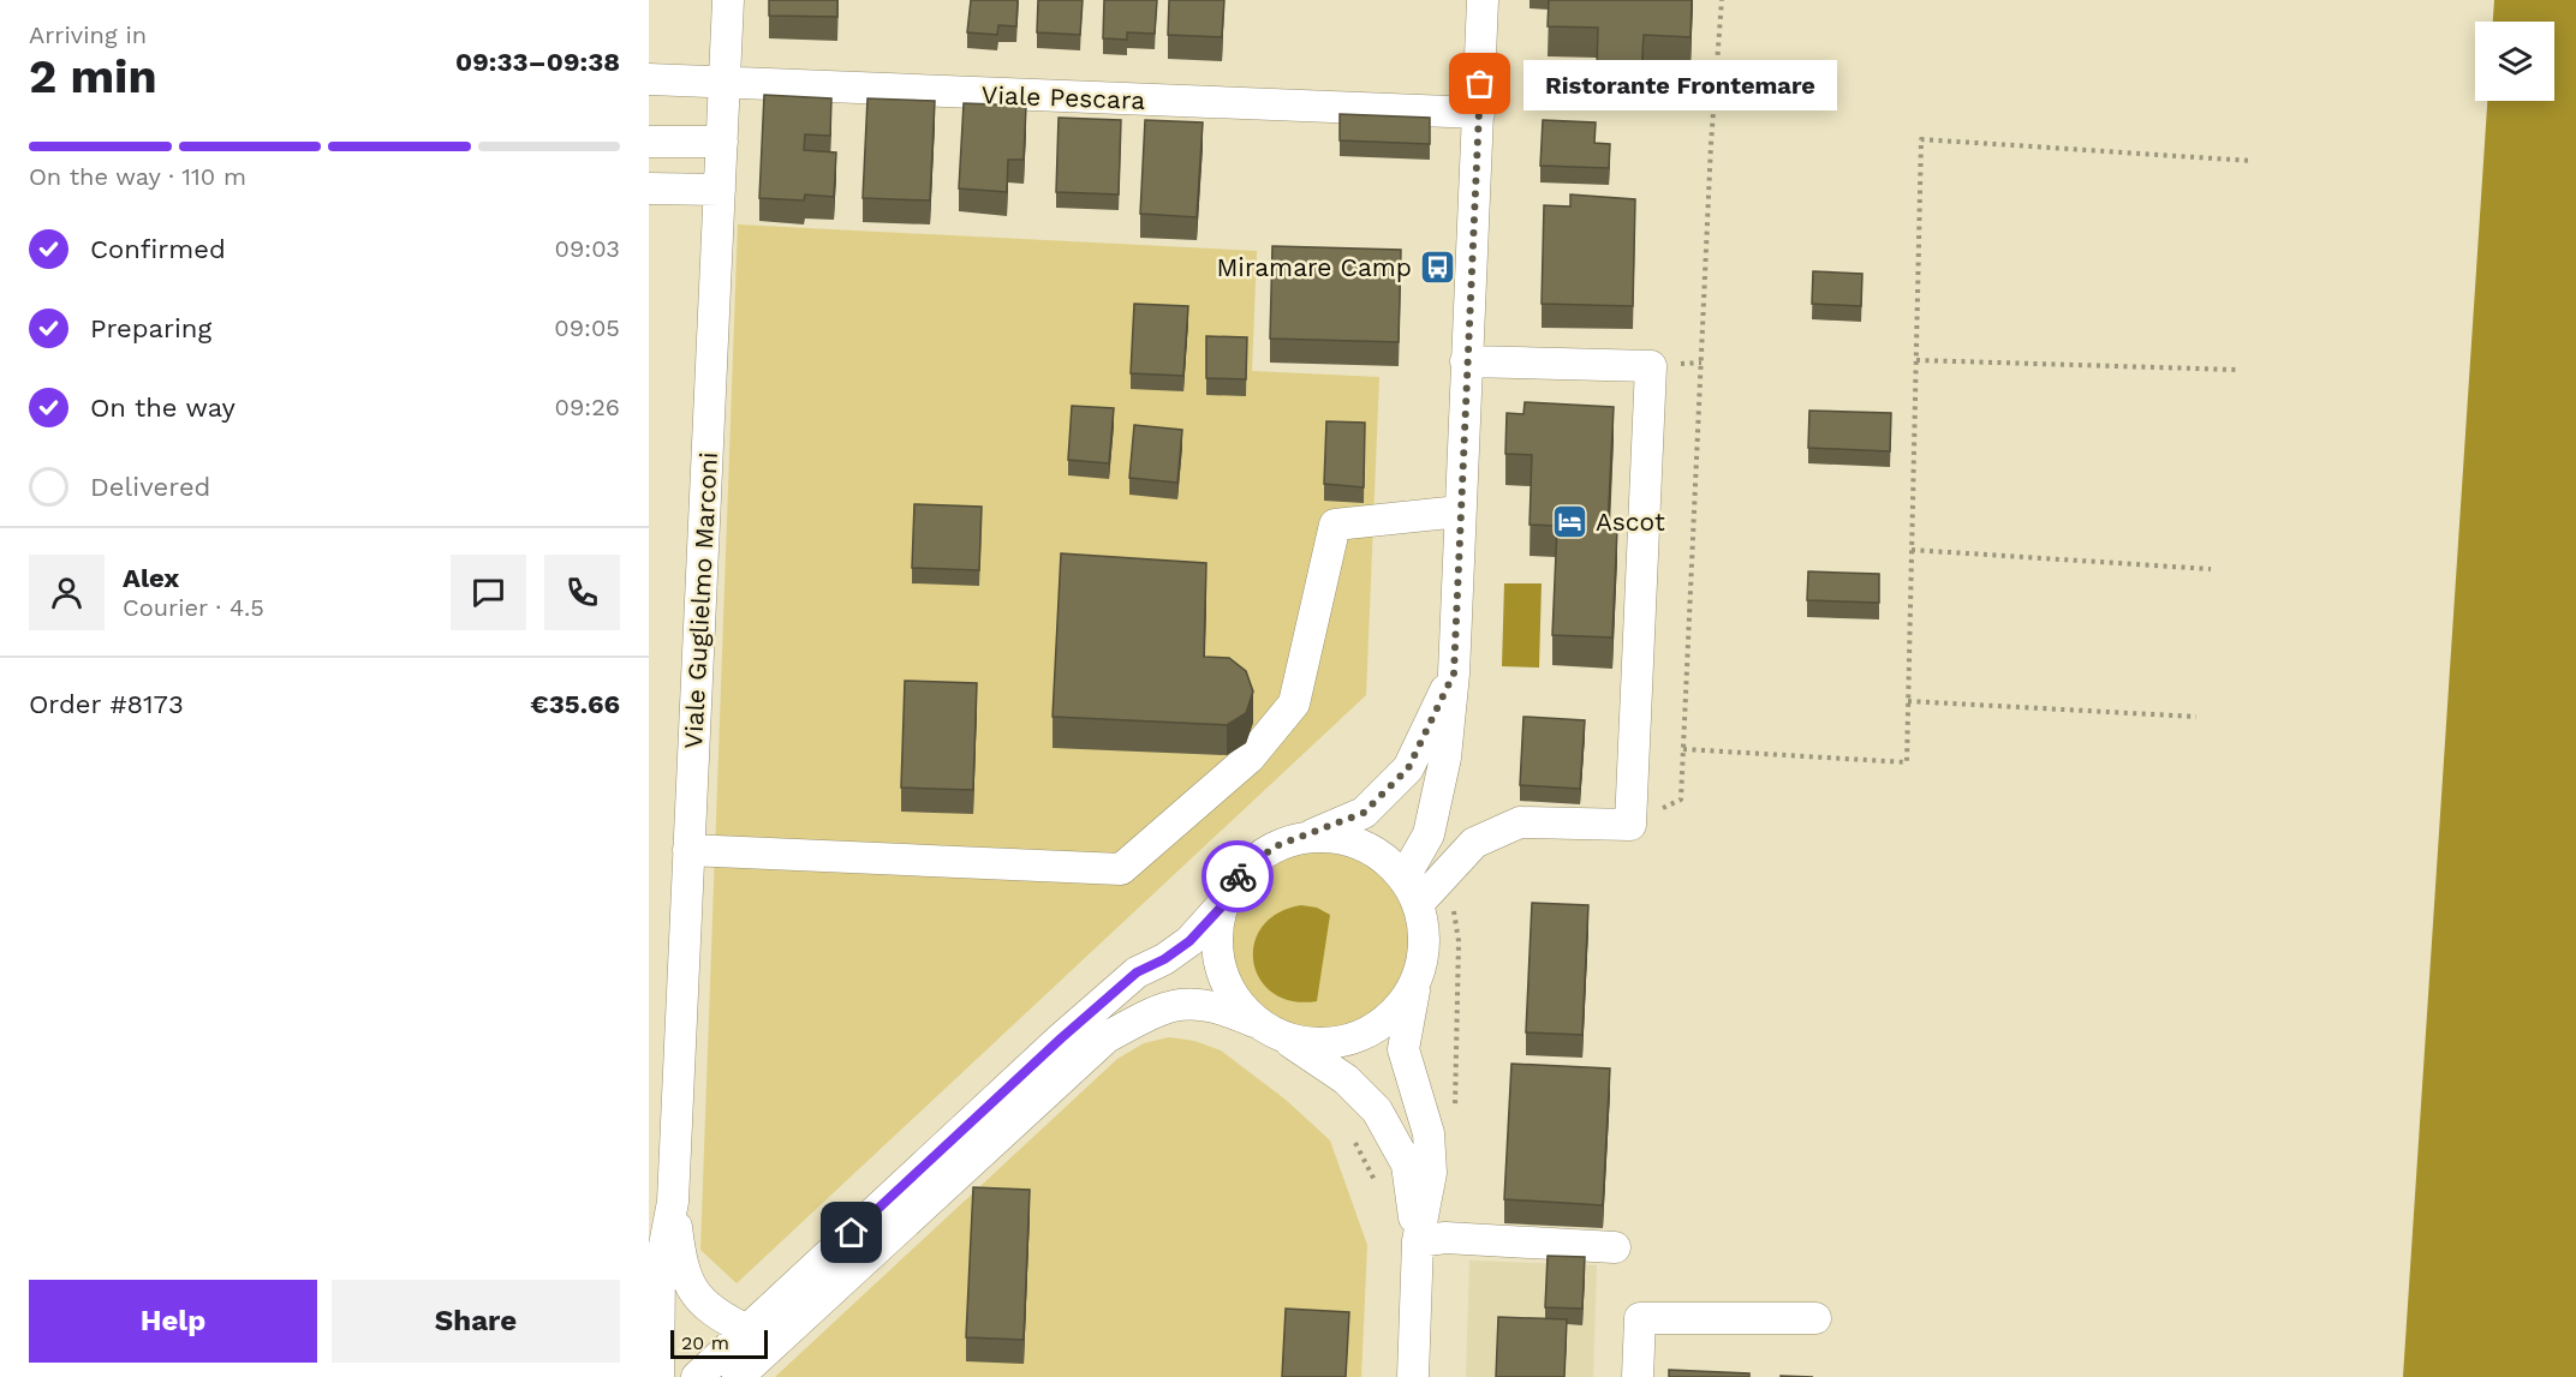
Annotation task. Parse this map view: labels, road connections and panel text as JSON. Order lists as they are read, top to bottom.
{
  "streets": {
    "street": ["Viale Pescara", "Viale Guglielmo Marconi"]
  },
  "crossings": [
    ["Viale Pescara", "Viale Guglielmo Marconi"]
  ],
  "places": {
    "other": ["Ristorante Frontemare"],
    "bus stop": ["Miramare Camp"],
    "hotel": ["Ascot"]
  },
  "scale_bar": "20 m",
  "page": {
    "heading": ["2 min", "Arriving in", "09:33–09:38"],
    "panel": [
      "Alex",
      "Courier · 4.5",
      "Order #8173",
      "€35.66"
    ],
    "bubble": "Ristorante Frontemare",
    "bar": "On the way · 110 m",
    "list": [
      ["Confirmed", "09:03"],
      ["Preparing", "09:05"],
      ["On the way", "09:26"],
      "Delivered"
    ],
    "buttons": ["Help", "Share"],
    "scale": "20 m"
  }
}
